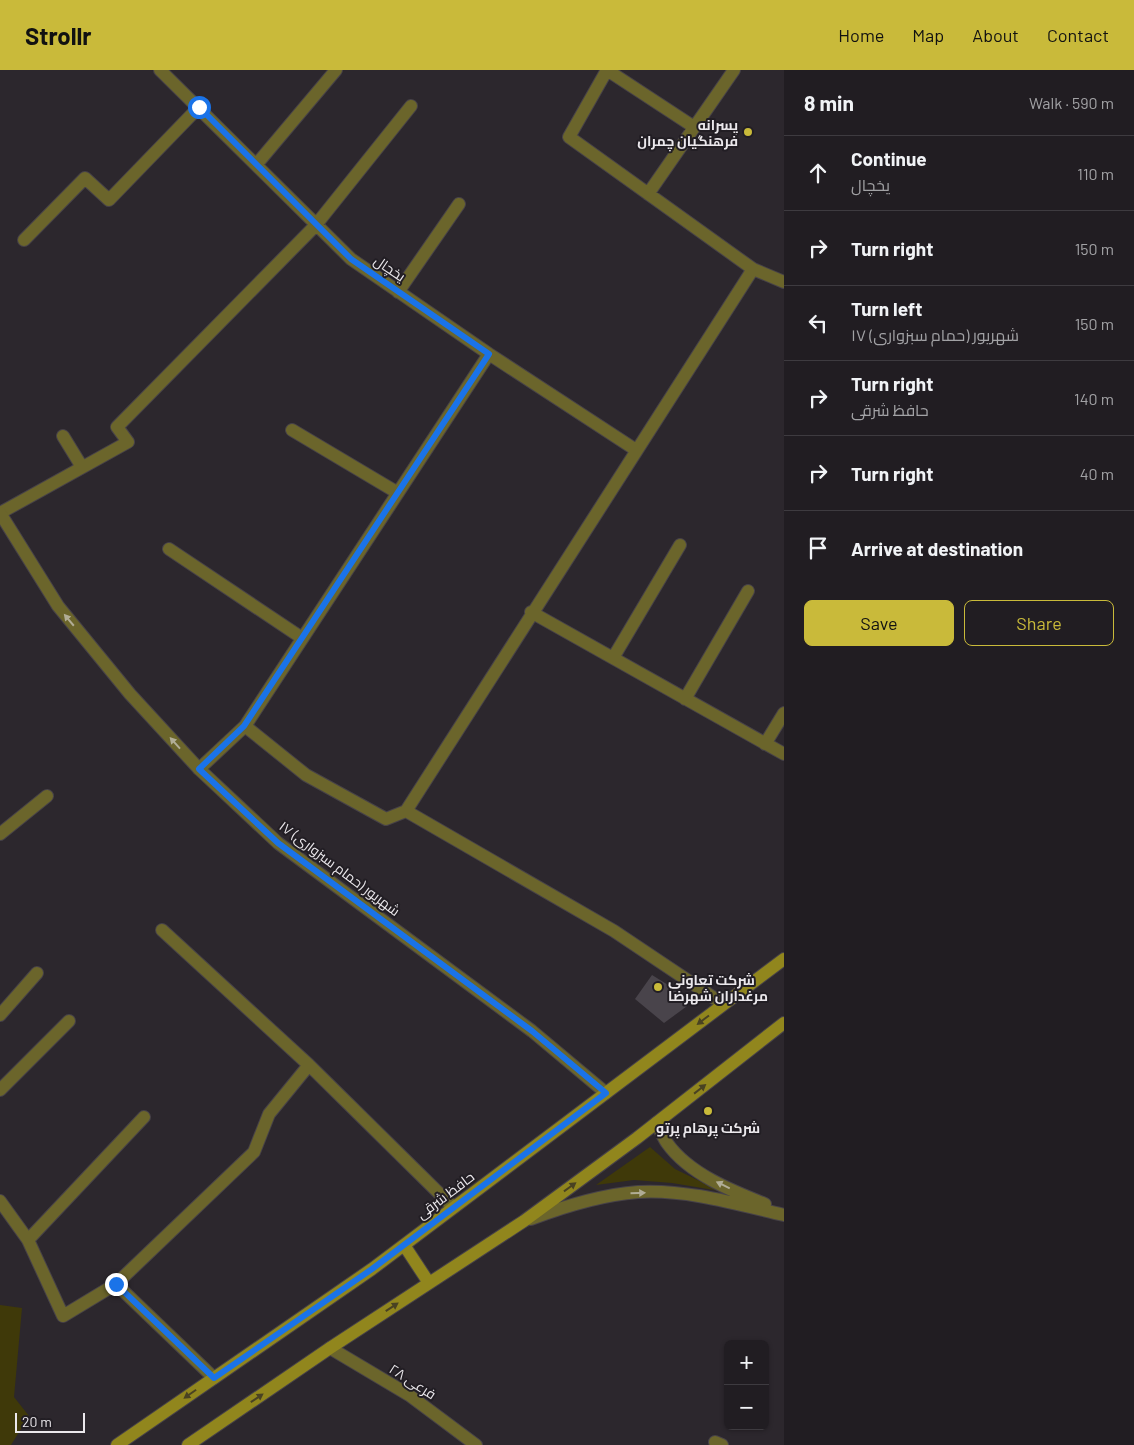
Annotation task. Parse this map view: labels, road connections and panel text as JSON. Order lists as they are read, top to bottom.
{
  "streets": {
    "main road": ["حافظ شرقی"],
    "street": ["یخچال", "۱۷ شهریور (حمام سبزواری)", "فرعی ۲۸"]
  },
  "crossings": [
    ["۱۷ شهریور (حمام سبزواری)", "حافظ شرقی"]
  ],
  "one_way": ["۱۷ شهریور (حمام سبزواری)"],
  "places": ["پسرانه فرهنگیان چمران", "شرکت تعاونی مرغداران شهرضا", "شرکت پرهام پرتو"],
  "scale_bar": "20 m",
  "page": {
    "header": "Strollr",
    "nav": [
      "Home",
      "Map",
      "About",
      "Contact"
    ],
    "heading": ["8 min", "Walk · 590 m"],
    "list": [
      ["Continue", "یخچال", "110 m"],
      ["Turn right", "150 m"],
      ["Turn left", "۱۷ شهریور (حمام سبزواری)", "150 m"],
      ["Turn right", "حافظ شرقی", "140 m"],
      ["Turn right", "40 m"],
      "Arrive at destination"
    ],
    "buttons": ["Save", "Share"],
    "map_buttons": ["+", "−"],
    "scale": "20 m"
  }
}
